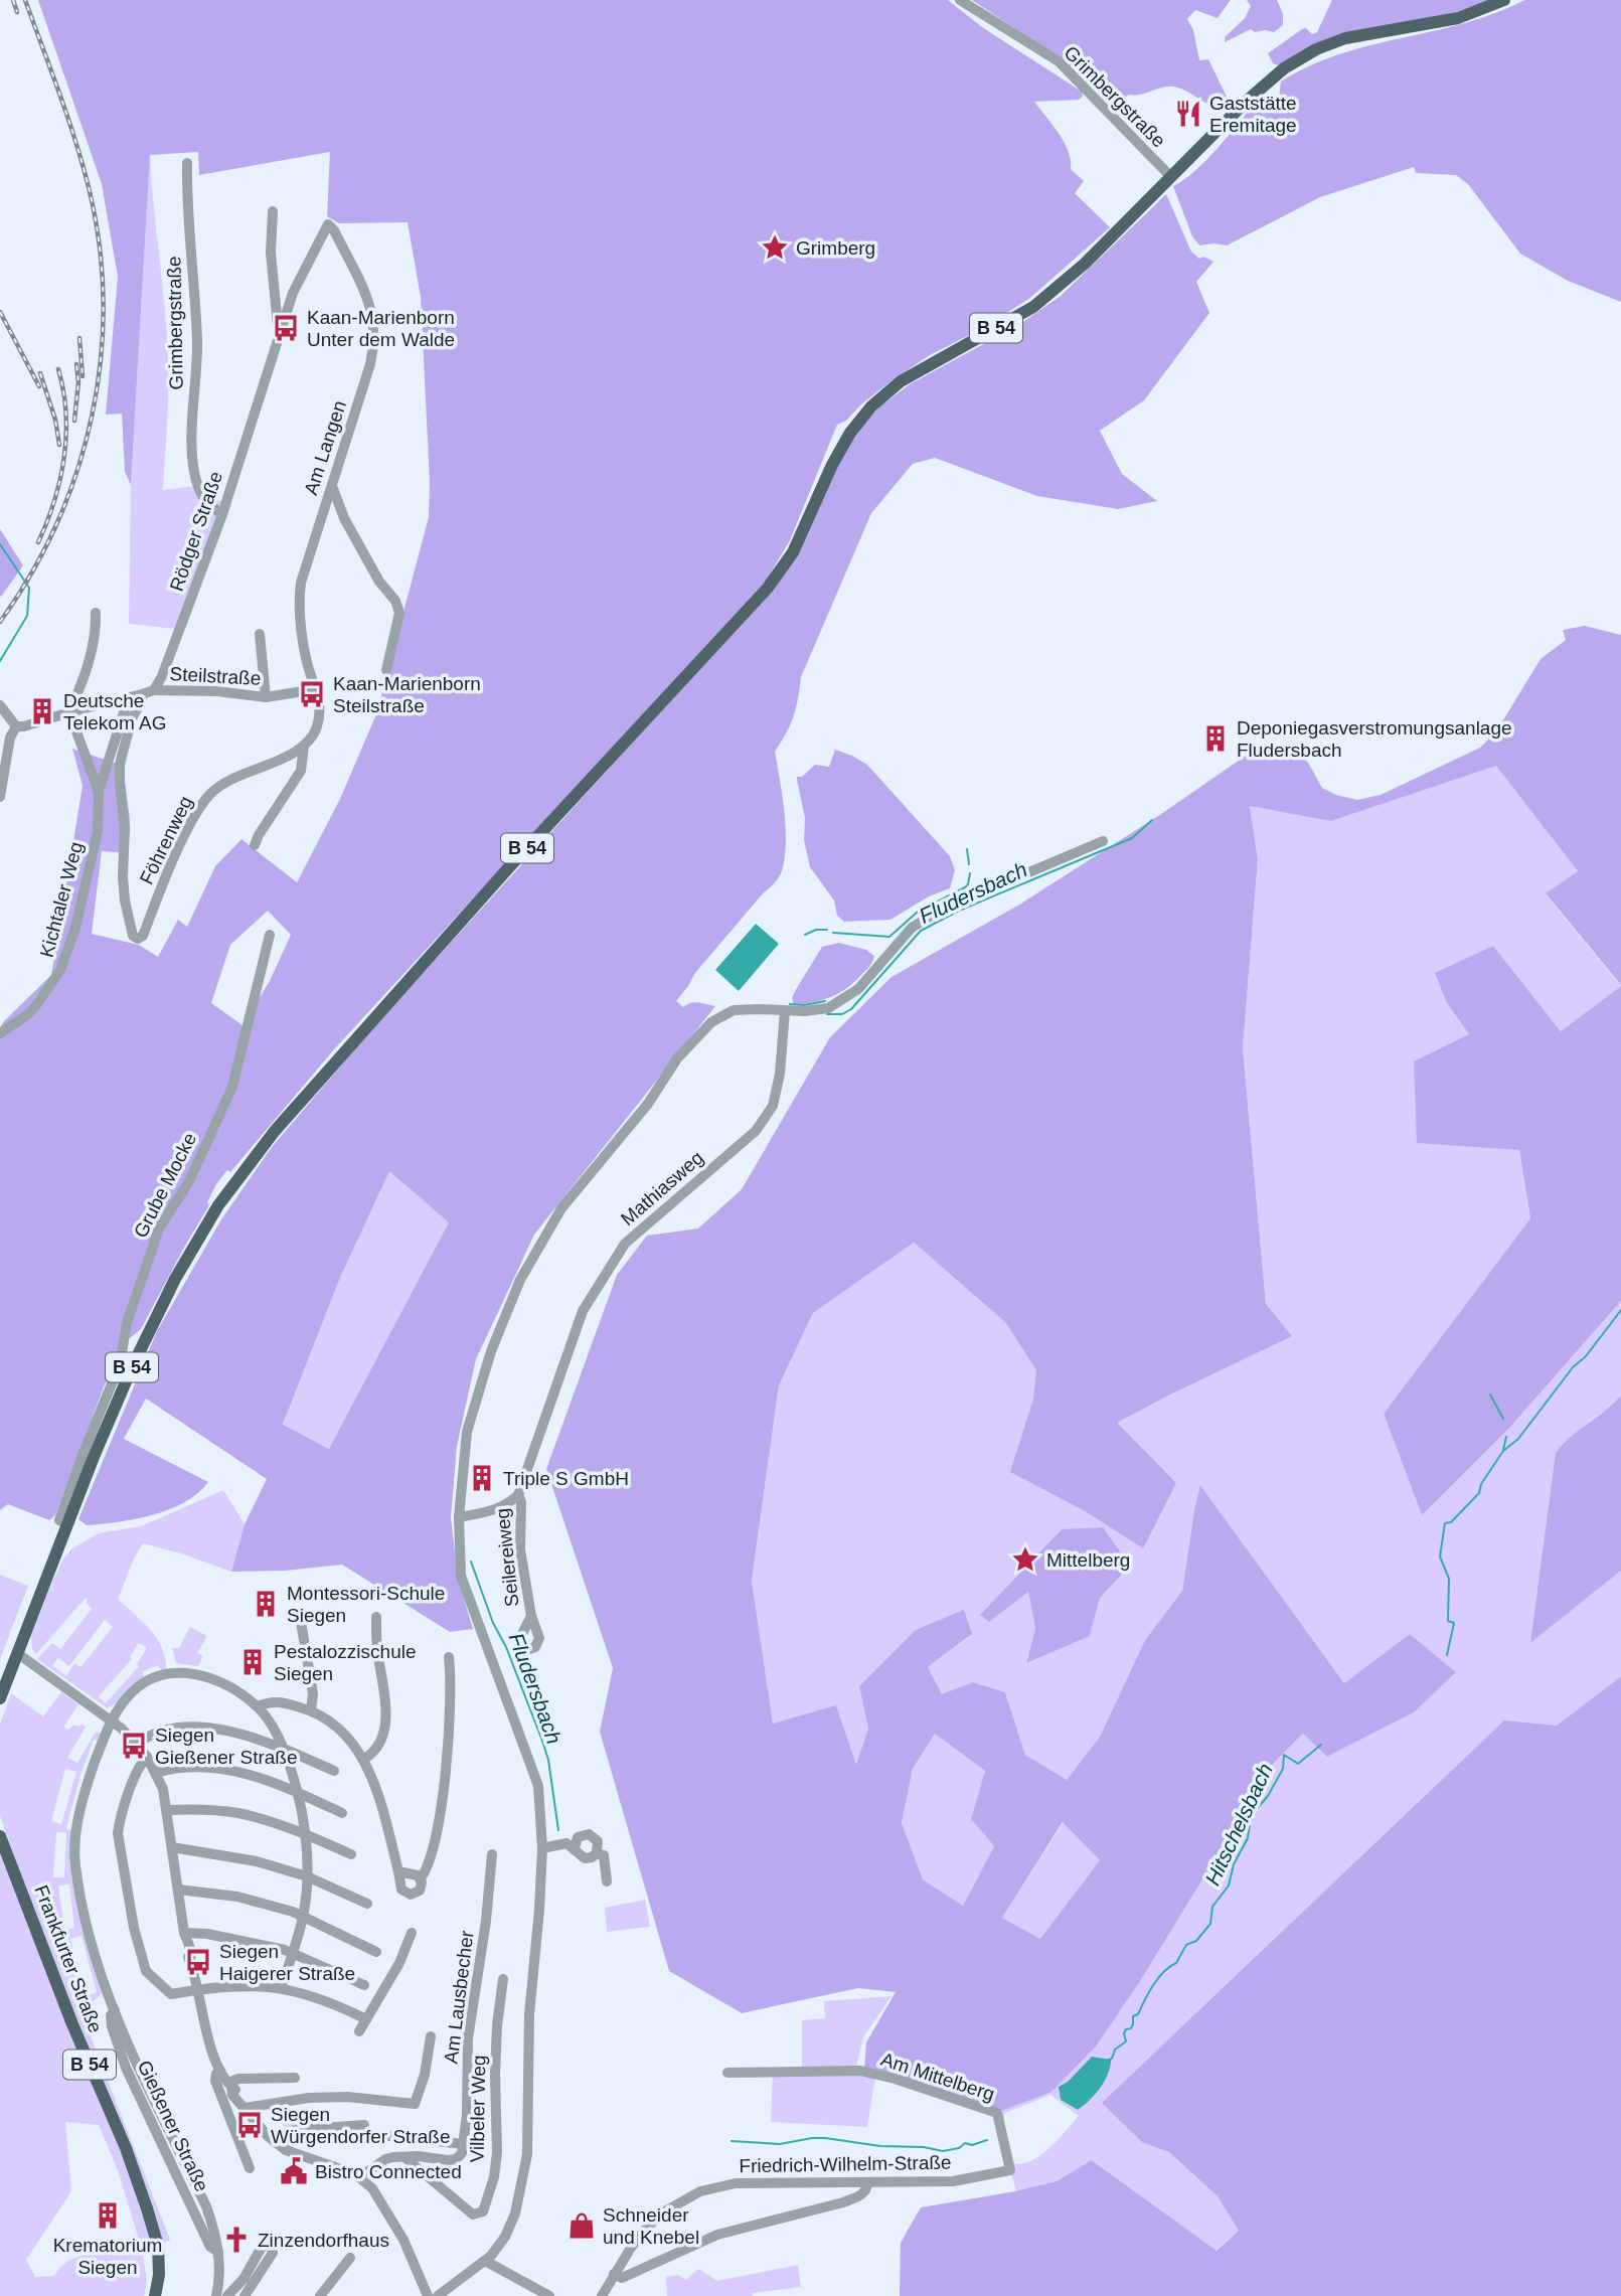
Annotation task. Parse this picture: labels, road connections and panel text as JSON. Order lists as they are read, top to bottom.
{
  "streets": {
    "main road": ["B 54", "Frankfurter Straße"],
    "street": [
      "Grimbergstraße",
      "Am Langen",
      "Rödger Straße",
      "Steilstraße",
      "Föhrenweg",
      "Kichtaler Weg",
      "Grube Mocke",
      "Mathiasweg",
      "Seilereiweg",
      "Am Lausbecher",
      "Am Mittelberg",
      "Vilbeler Weg",
      "Gießener Straße",
      "Friedrich-Wilhelm-Straße"
    ]
  },
  "crossings": [
    ["Grimbergstraße", "B 54"],
    ["Grimbergstraße", "Rödger Straße"],
    ["B 54", "Grube Mocke"],
    ["Am Langen", "Rödger Straße"],
    ["Am Langen", "Steilstraße"],
    ["Rödger Straße", "Steilstraße"],
    ["Mathiasweg", "Seilereiweg"],
    ["Am Mittelberg", "Friedrich-Wilhelm-Straße"]
  ],
  "water": ["Fludersbach", "Hitschelsbach"],
  "places": {
    "restaurant": ["Gaststätte Eremitage"],
    "place": ["Grimberg", "Mittelberg"],
    "bus stop": [
      "Kaan-Marienborn Unter dem Walde",
      "Kaan-Marienborn Steilstraße",
      "Siegen Gießener Straße",
      "Siegen Haigerer Straße",
      "Siegen Würgendorfer Straße"
    ],
    "building": [
      "Deutsche Telekom AG",
      "Deponiegasverstromungsanlage Fludersbach",
      "Triple S GmbH",
      "Montessori-Schule Siegen",
      "Pestalozzischule Siegen",
      "Krematorium Siegen"
    ],
    "public building": ["Bistro Connected"],
    "shop": ["Schneider und Knebel"],
    "church": ["Zinzendorfhaus"]
  }
}
